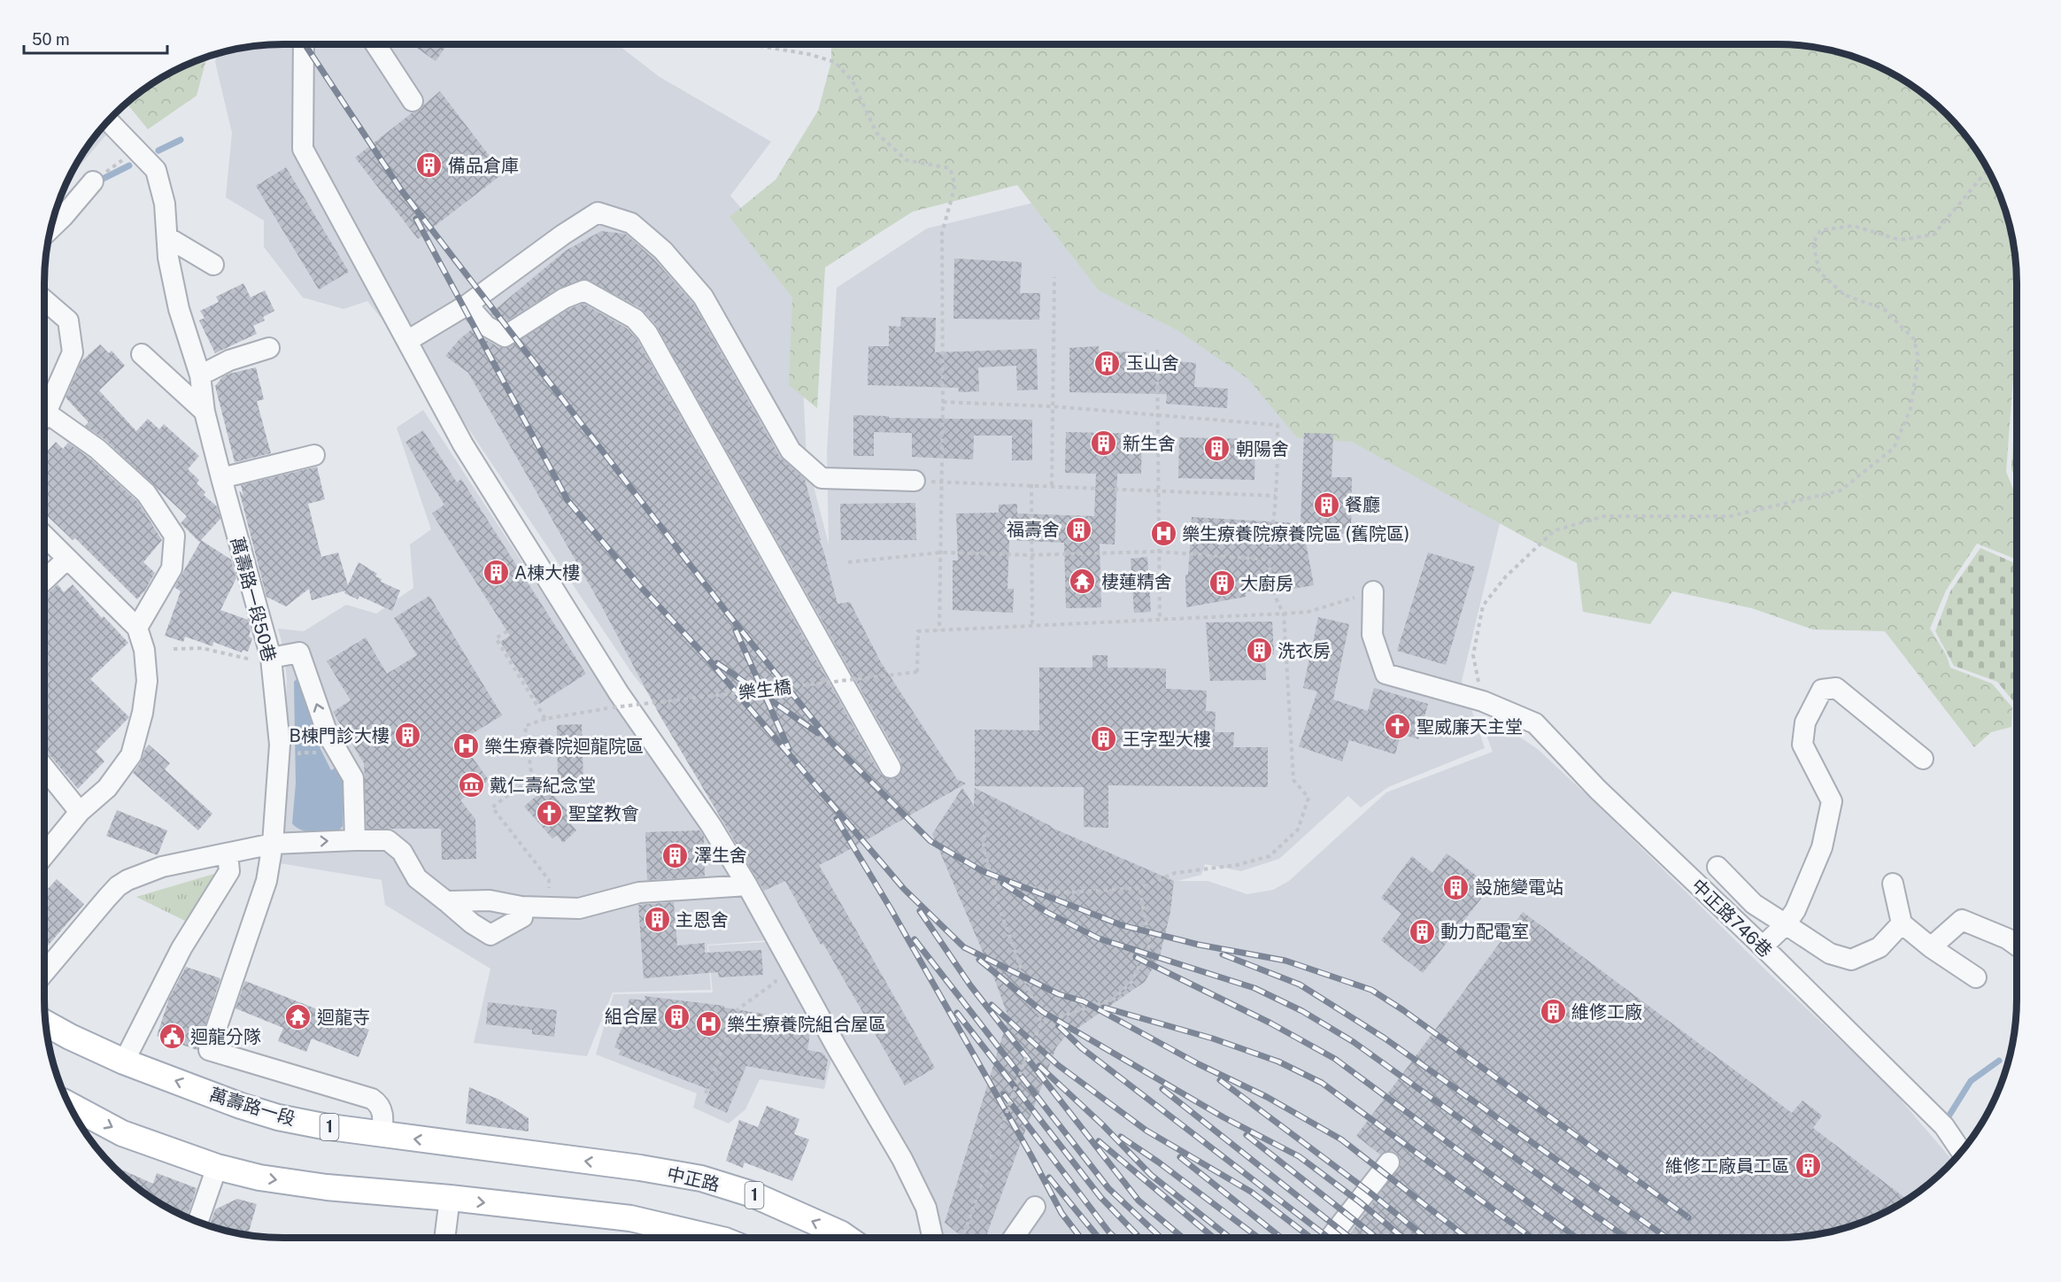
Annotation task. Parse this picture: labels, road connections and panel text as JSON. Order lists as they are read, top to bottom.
{
  "streets": {
    "main road": ["萬壽路一段", "1", "中正路"],
    "street": ["萬壽路一段50巷", "中正路746巷"],
    "path": ["樂生橋"]
  },
  "crossings": [
    ["萬壽路一段50巷", "萬壽路一段"],
    ["萬壽路一段", "中正路"]
  ],
  "places": {
    "building": [
      "備品倉庫",
      "玉山舍",
      "新生舍",
      "朝陽舍",
      "餐廳",
      "福壽舍",
      "A棟大樓",
      "大廚房",
      "洗衣房",
      "B棟門診大樓",
      "王字型大樓",
      "澤生舍",
      "設施變電站",
      "主恩舍",
      "動力配電室",
      "維修工廠",
      "組合屋",
      "維修工廠員工區"
    ],
    "hospital": ["樂生療養院療養院區 (舊院區)", "樂生療養院迴龍院區", "樂生療養院組合屋區"],
    "temple": ["棲蓮精舍", "迴龍寺"],
    "church": ["聖威廉天主堂", "聖望教會"],
    "museum": ["戴仁壽紀念堂"],
    "public building": ["迴龍分隊"]
  },
  "scale_bar": "50 m"
}
